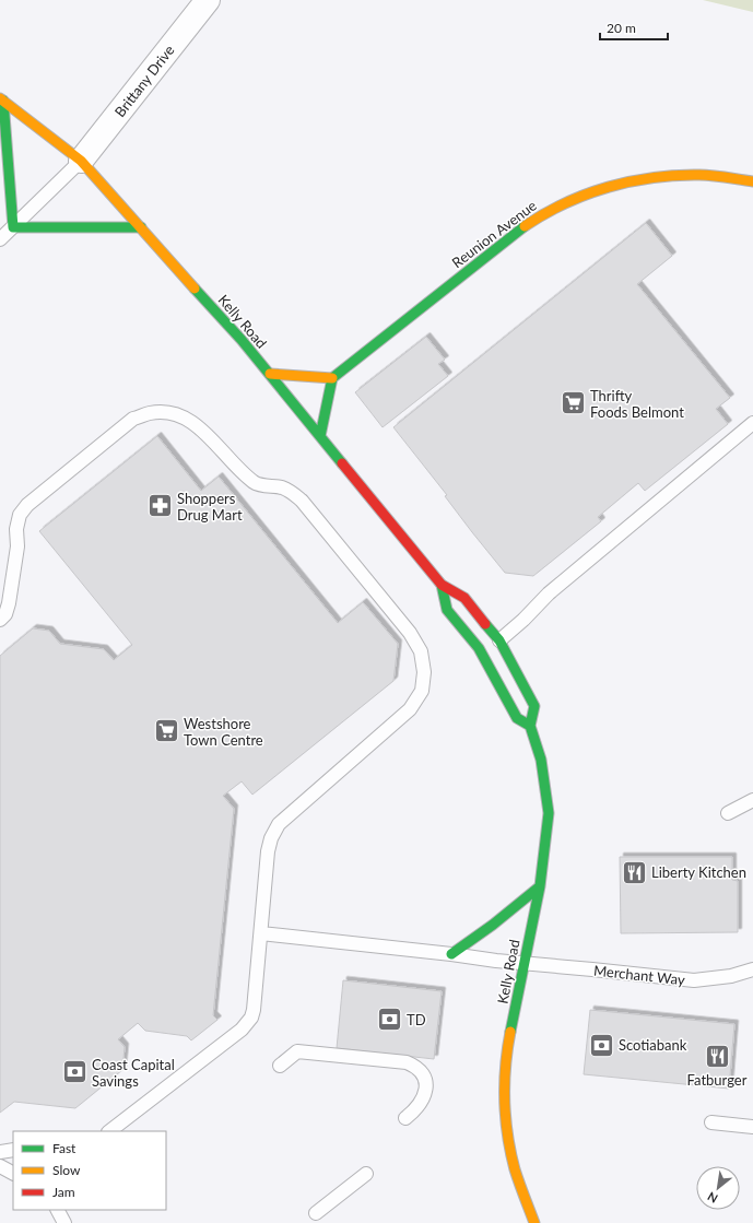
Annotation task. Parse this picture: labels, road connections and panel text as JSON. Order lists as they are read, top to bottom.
{
  "streets": {
    "street": ["Brittany Drive", "Reunion Avenue", "Kelly Road"],
    "lane": ["Merchant Way"]
  },
  "crossings": [
    ["Brittany Drive", "Kelly Road"],
    ["Kelly Road", "Merchant Way"]
  ],
  "places": {
    "supermarket": ["Thrifty Foods Belmont", "Westshore Town Centre"],
    "pharmacy": ["Shoppers Drug Mart"],
    "restaurant": ["Liberty Kitchen", "Fatburger"],
    "bank": ["TD", "Scotiabank", "Coast Capital Savings"]
  },
  "legend": ["Fast", "Slow", "Jam"],
  "scale_bar": "20 m",
  "north": "bottom left"
}
